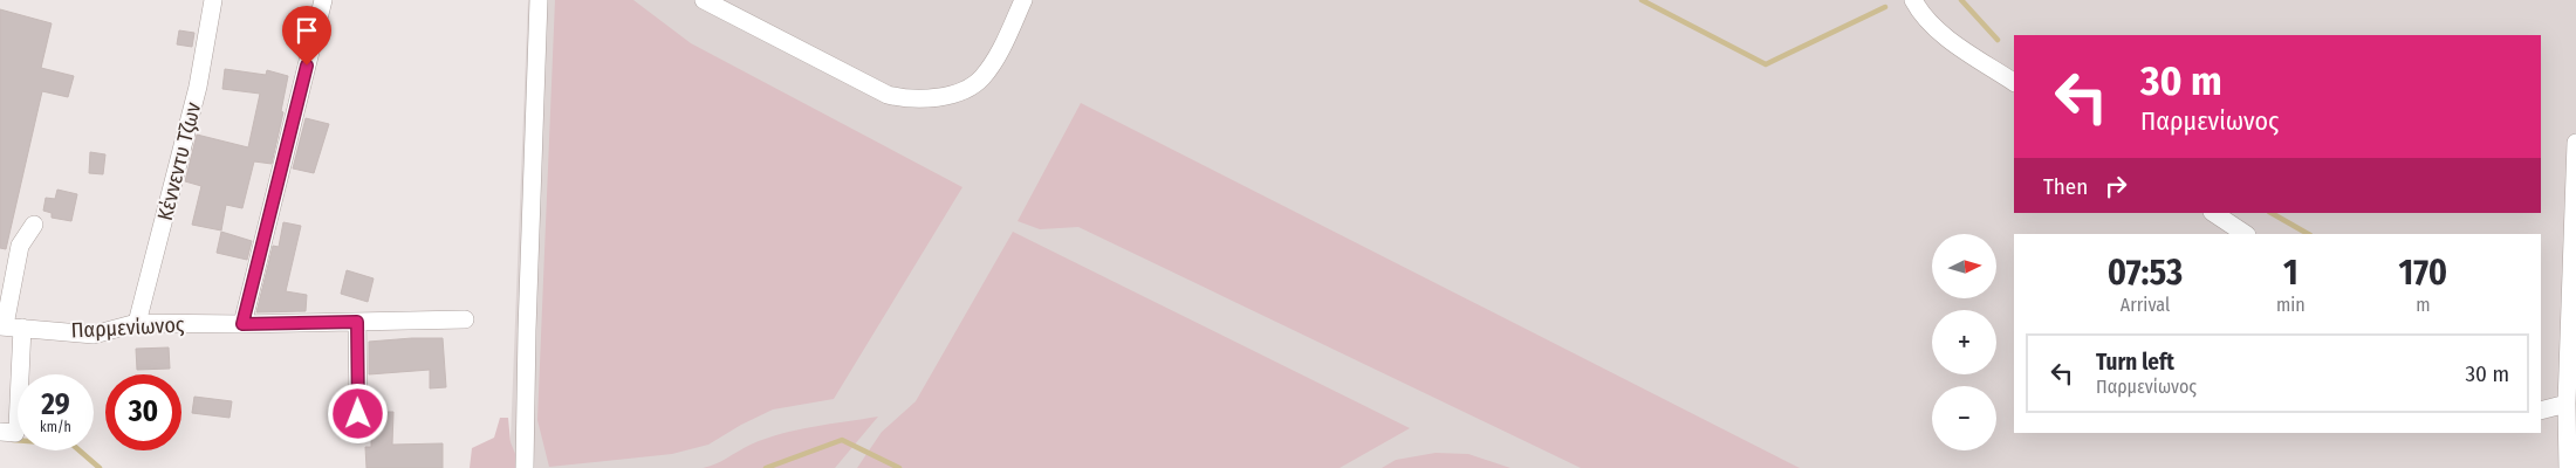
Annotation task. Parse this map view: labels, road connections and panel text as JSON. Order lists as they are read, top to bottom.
{
  "streets": {
    "street": ["Κέννεντυ Τζων", "Παρμενίωνος"]
  },
  "crossings": [
    ["Κέννεντυ Τζων", "Παρμενίωνος"]
  ],
  "north": "right",
  "page": {
    "turn": ["30 m", "Παρμενίωνος"],
    "then": "Then",
    "map_buttons": ["+", "−"],
    "eta": [
      "07:53",
      "Arrival",
      "1",
      "min",
      "170",
      "m"
    ],
    "list": [
      {
        "name": "Turn left",
        "note": "Παρμενίωνος",
        "value": "30 m"
      }
    ],
    "speed": "29 km/h",
    "limit": "30"
  }
}
